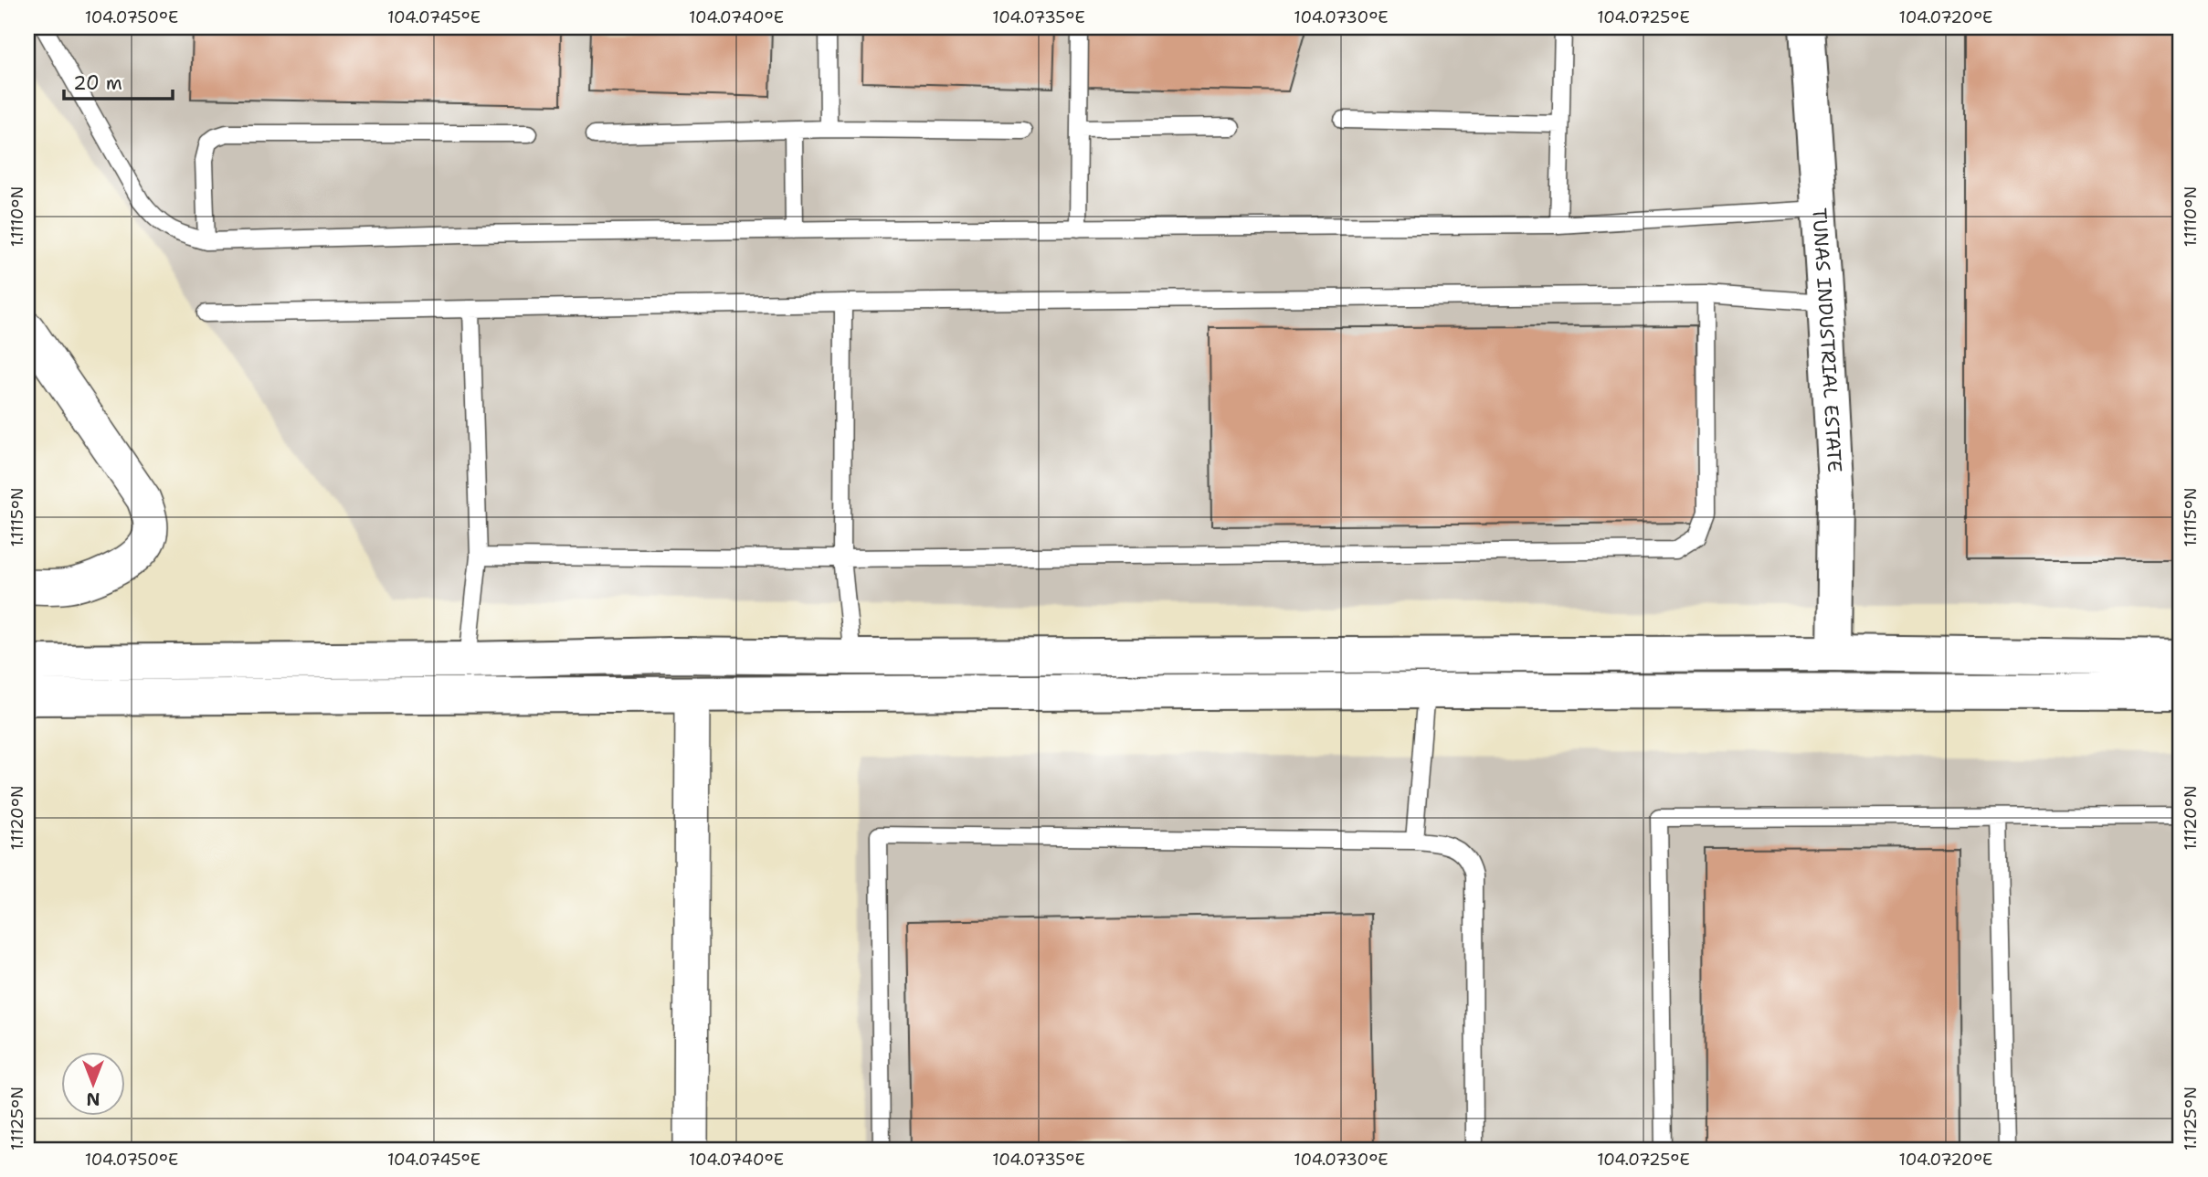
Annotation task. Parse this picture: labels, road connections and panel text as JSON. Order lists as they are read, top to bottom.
{
  "streets": {
    "main road": ["TUNAS INDUSTRIAL ESTATE"]
  },
  "scale_bar": "20 m",
  "north": "bottom",
  "coordinates": [
    "104.0750°E",
    "104.0745°E",
    "104.0740°E",
    "104.0735°E",
    "104.0730°E",
    "104.0725°E",
    "104.0720°E",
    "1.1110°N",
    "1.1115°N",
    "1.1120°N",
    "1.1125°N"
  ]
}
